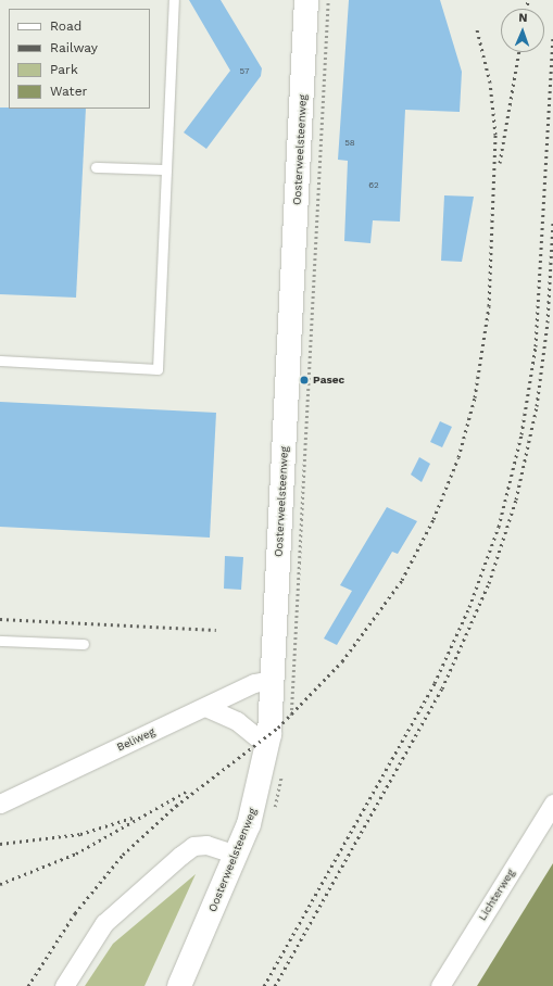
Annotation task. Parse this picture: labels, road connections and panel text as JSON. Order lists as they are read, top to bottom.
{
  "streets": {
    "main road": ["Oosterweelsteenweg"],
    "street": ["Beliweg", "Lichterweg"]
  },
  "crossings": [
    ["Oosterweelsteenweg", "Beliweg"]
  ],
  "places": ["Pasec"],
  "house_numbers": ["57", "58", "62"],
  "legend": [
    "Road",
    "Railway",
    "Park",
    "Water"
  ],
  "north": "top"
}
